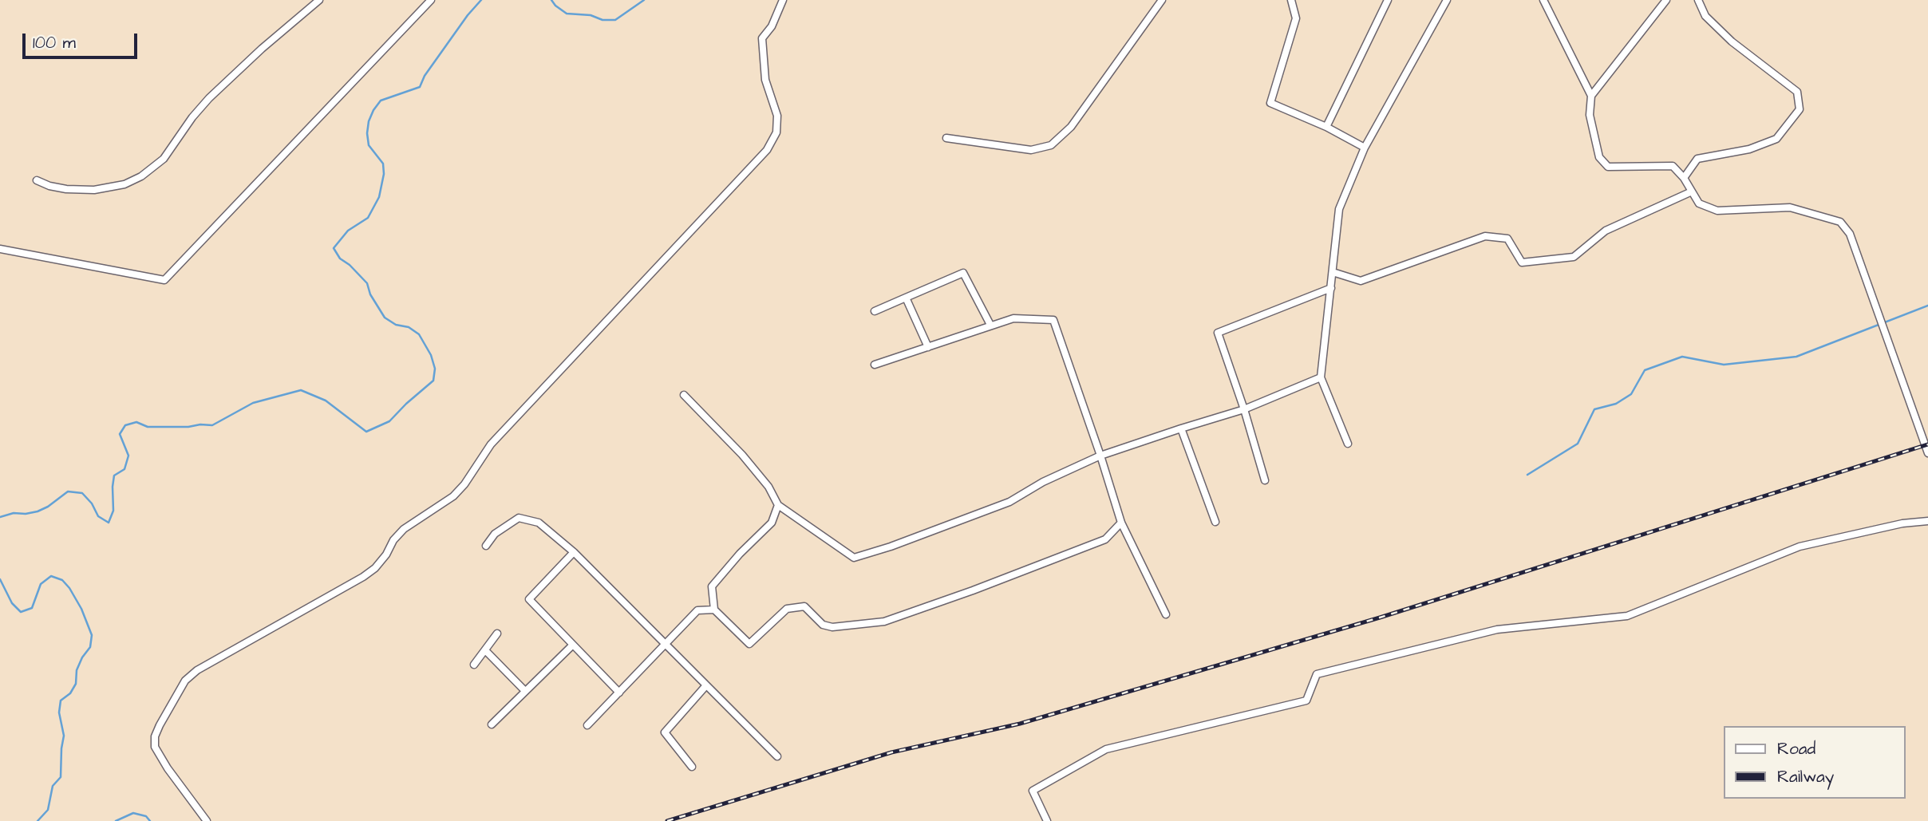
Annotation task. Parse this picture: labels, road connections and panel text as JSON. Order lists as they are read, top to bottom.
{
  "legend": ["Road", "Railway"],
  "scale_bar": "100 m"
}
